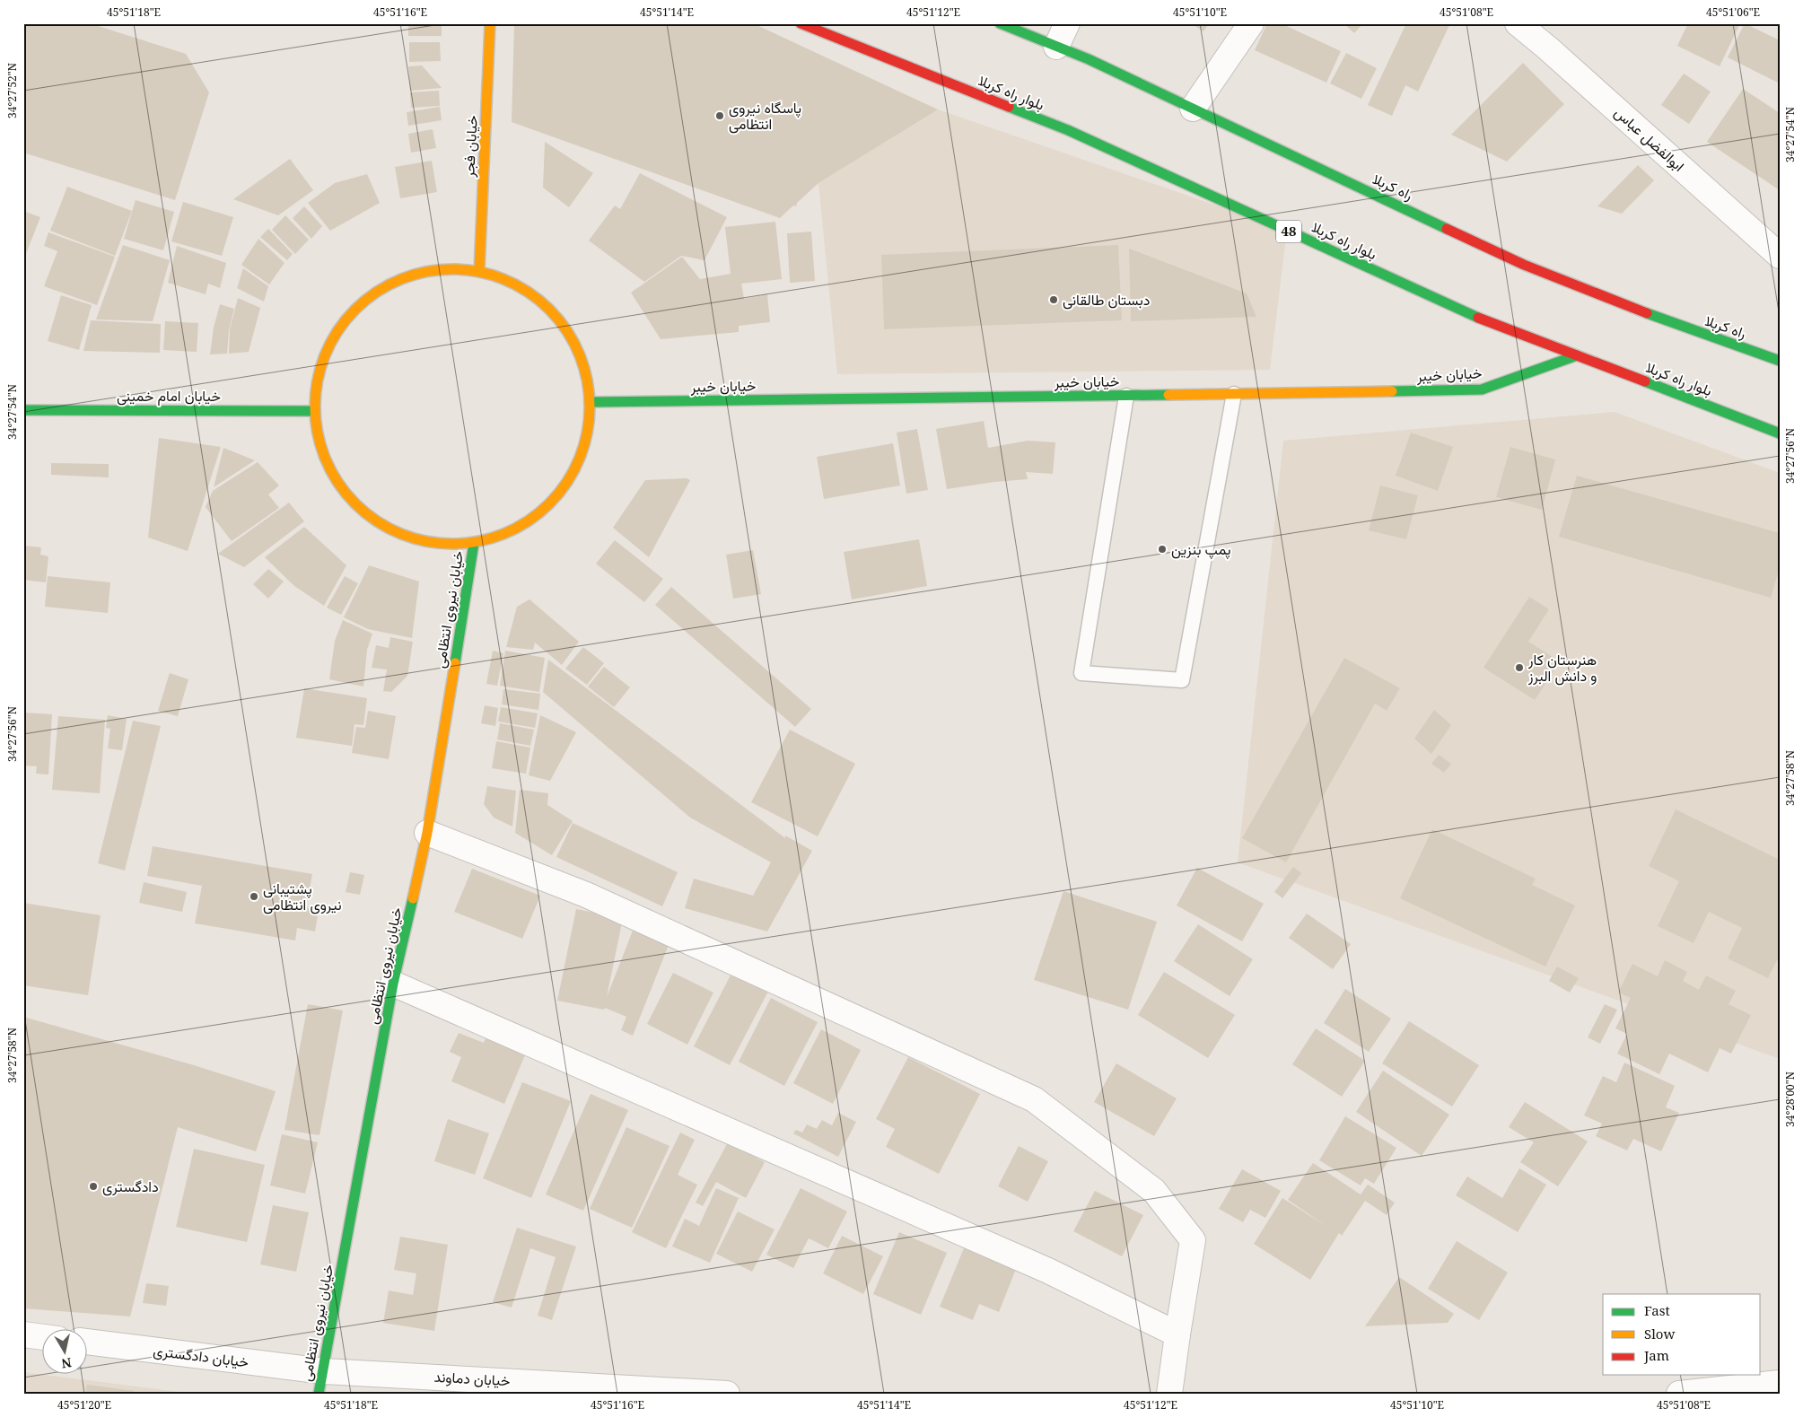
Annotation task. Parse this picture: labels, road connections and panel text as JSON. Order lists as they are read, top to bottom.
{
  "streets": {
    "main road": [
      "بلوار راه کربلا",
      "خیابان فجر",
      "راه کربلا",
      "48",
      "خیابان خیبر",
      "خیابان امام خمینی",
      "خیابان نیروی انتظامی"
    ],
    "street": ["ابوالفضل عباس", "خیابان دادگستری", "خیابان دماوند"]
  },
  "crossings": [
    ["بلوار راه کربلا", "خیابان خیبر"],
    ["خیابان نیروی انتظامی", "خیابان دادگستری"],
    ["خیابان نیروی انتظامی", "خیابان دماوند"],
    ["خیابان دادگستری", "خیابان دماوند"]
  ],
  "places": [
    "پاسگاه نیروی انتظامی",
    "دبستان طالقانی",
    "پمپ بنزین",
    "هنرستان کار و دانش البرز",
    "پشتیبانی نیروی انتظامی",
    "دادگستری"
  ],
  "legend": ["Fast", "Slow", "Jam"],
  "north": "bottom",
  "coordinates": [
    "45°51'18\"E",
    "45°51'16\"E",
    "45°51'14\"E",
    "45°51'12\"E",
    "45°51'10\"E",
    "45°51'08\"E",
    "45°51'06\"E",
    "34°27'52\"N",
    "34°27'54\"N",
    "34°27'56\"N",
    "34°27'58\"N",
    "34°28'00\"N",
    "45°51'20\"E"
  ]
}
